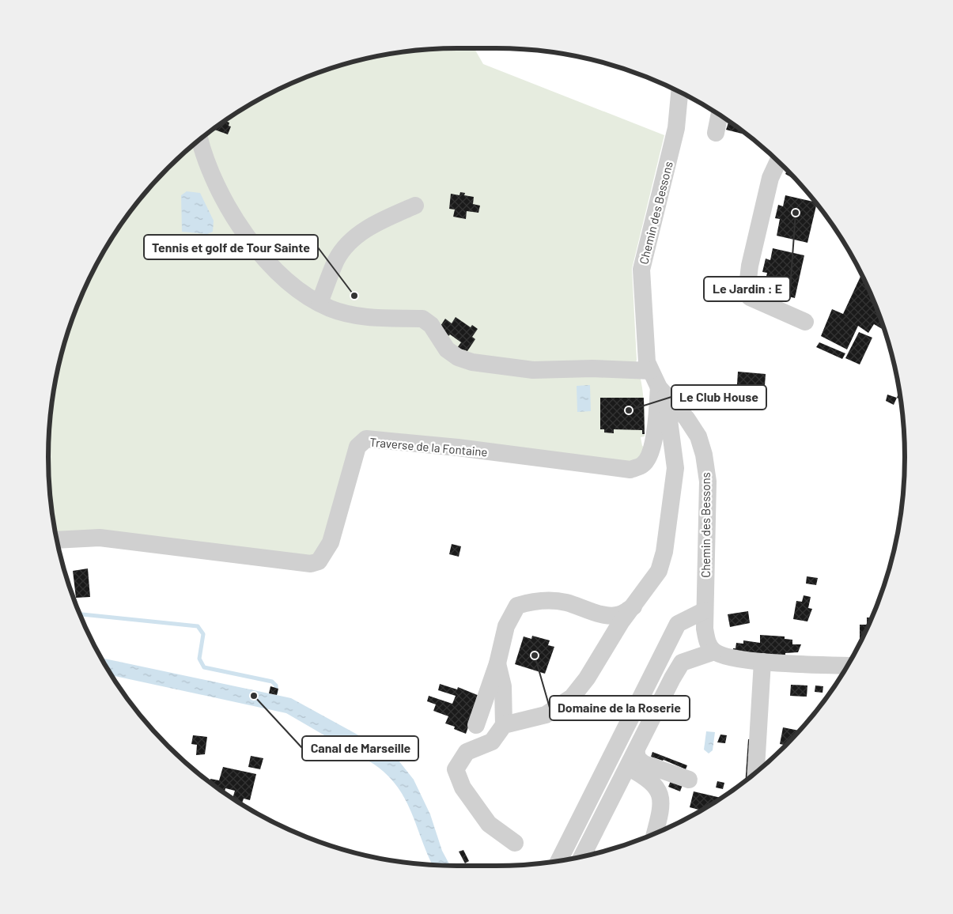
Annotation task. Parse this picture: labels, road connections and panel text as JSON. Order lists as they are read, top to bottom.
{
  "streets": {
    "street": ["Chemin des Bessons", "Traverse de la Fontaine"]
  },
  "crossings": [
    ["Chemin des Bessons", "Traverse de la Fontaine"]
  ],
  "places": [
    "Le Jardin : E",
    "Tennis et golf de Tour Sainte",
    "Le Club House",
    "Domaine de la Roserie",
    "Canal de Marseille"
  ]
}
